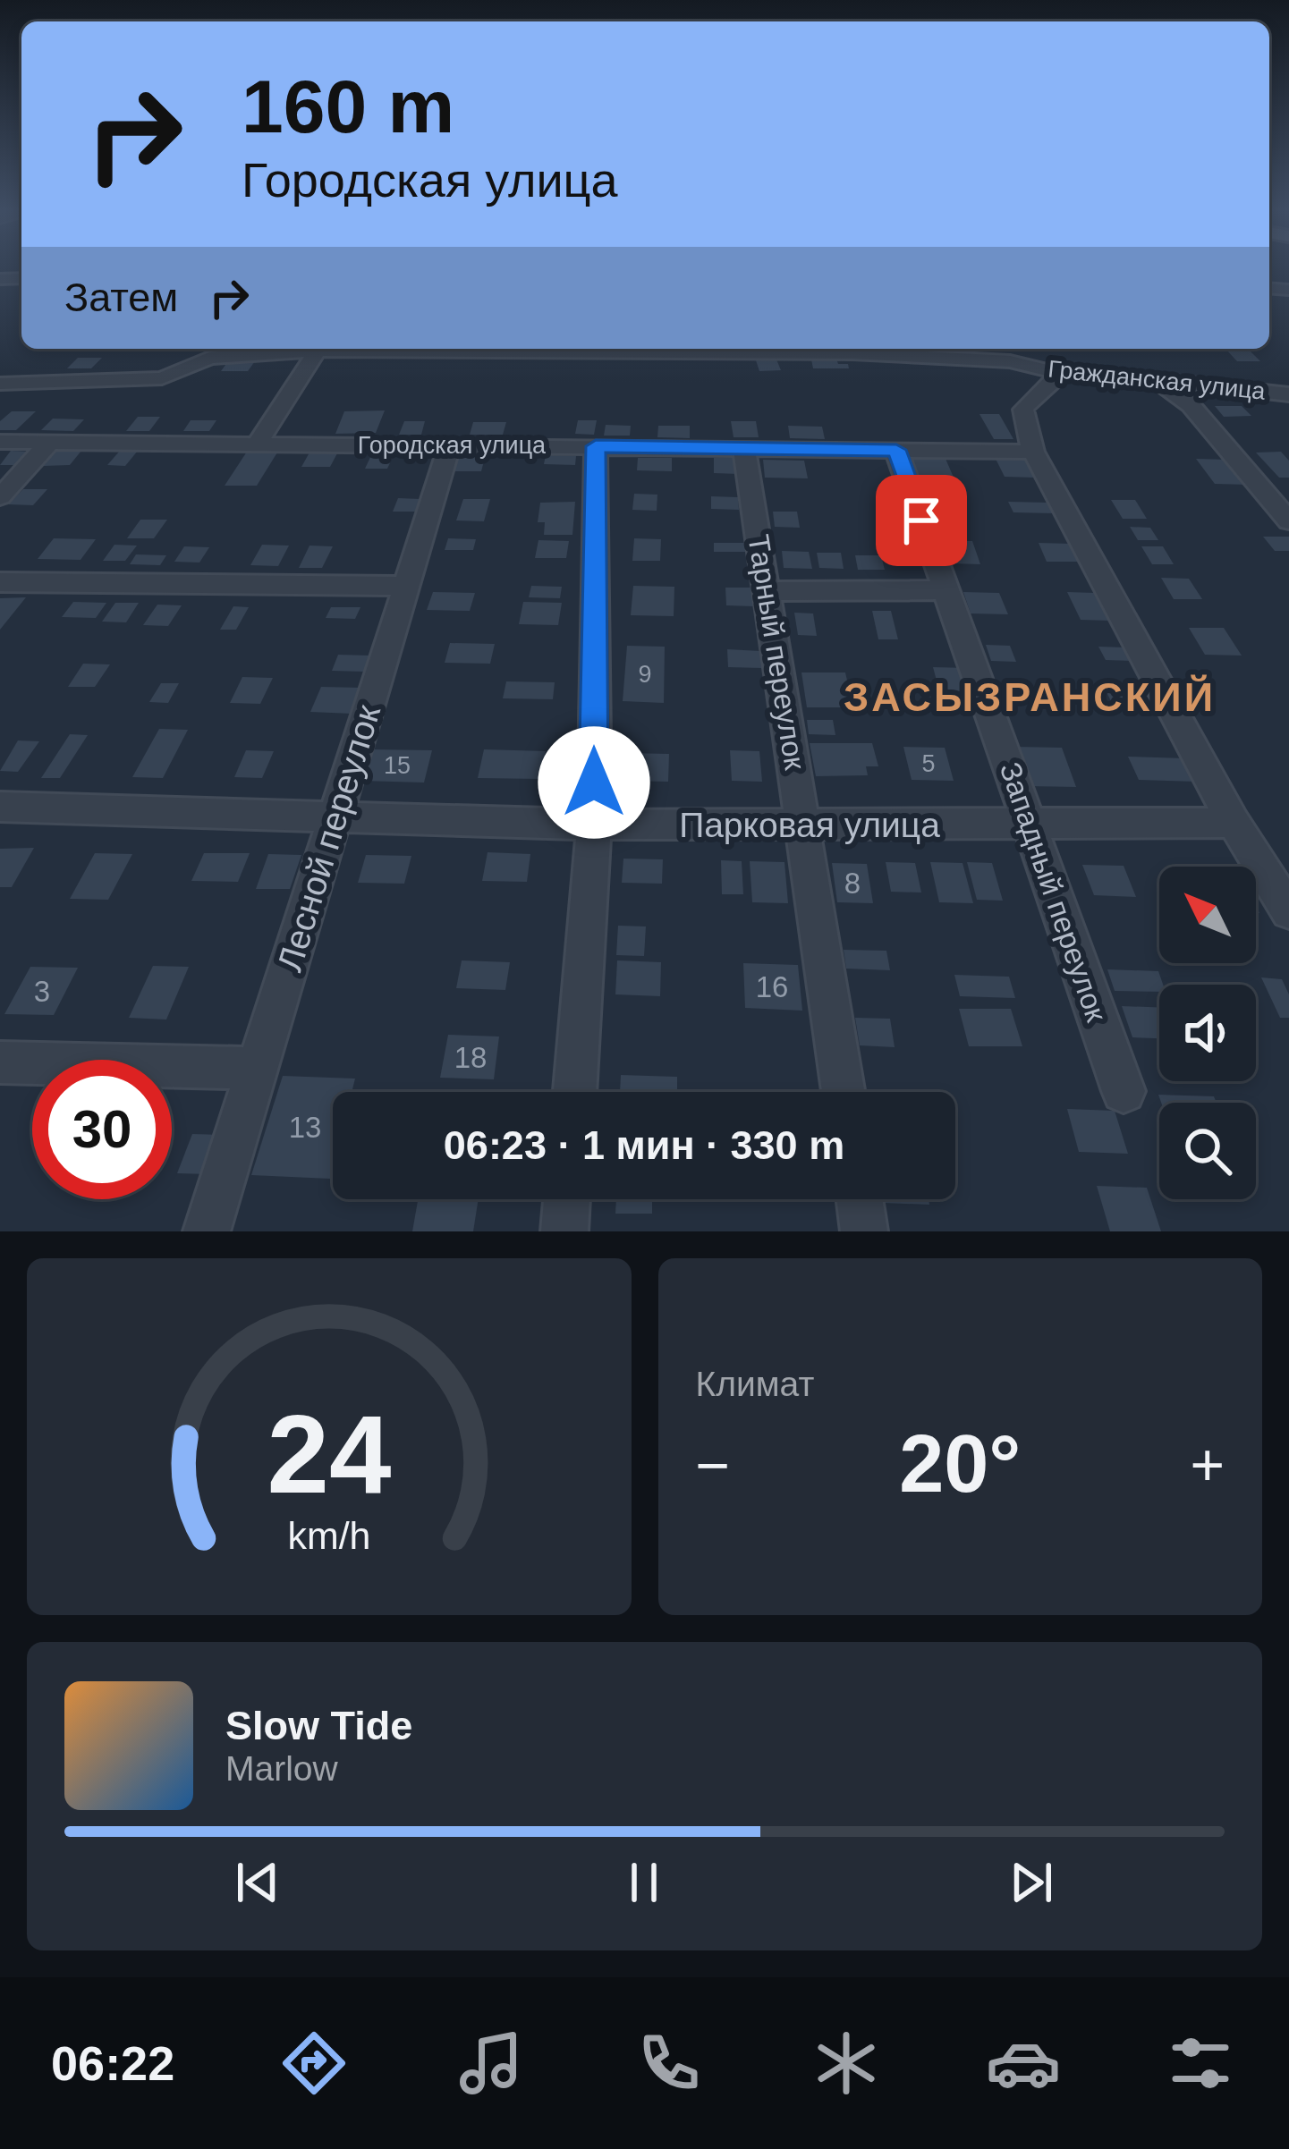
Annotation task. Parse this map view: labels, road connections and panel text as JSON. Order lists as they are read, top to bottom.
{
  "streets": {
    "street": [
      "Гражданская улица",
      "Городская улица",
      "Тарный переулок",
      "Парковая улица",
      "Лесной переулок",
      "Западный переулок"
    ]
  },
  "crossings": [
    ["Городская улица", "Тарный переулок"],
    ["Городская улица", "Лесной переулок"],
    ["Городская улица", "Западный переулок"],
    ["Тарный переулок", "Парковая улица"],
    ["Парковая улица", "Лесной переулок"],
    ["Парковая улица", "Западный переулок"]
  ],
  "districts": ["ЗАСЫЗРАНСКИЙ"],
  "house_numbers": [
    "9",
    "5",
    "15",
    "8",
    "16",
    "3",
    "18",
    "13"
  ],
  "north": "top left",
  "page": {
    "turn": ["160 m", "Городская улица"],
    "then": "Затем",
    "limit": "30",
    "trip": "06:23 · 1 мин · 330 m",
    "tile": "Климат",
    "heat": ["−", "20°", "+"],
    "song": ["Slow Tide", "Marlow"],
    "tabs": "06:22",
    "gauge": ["24", "km/h"]
  }
}
